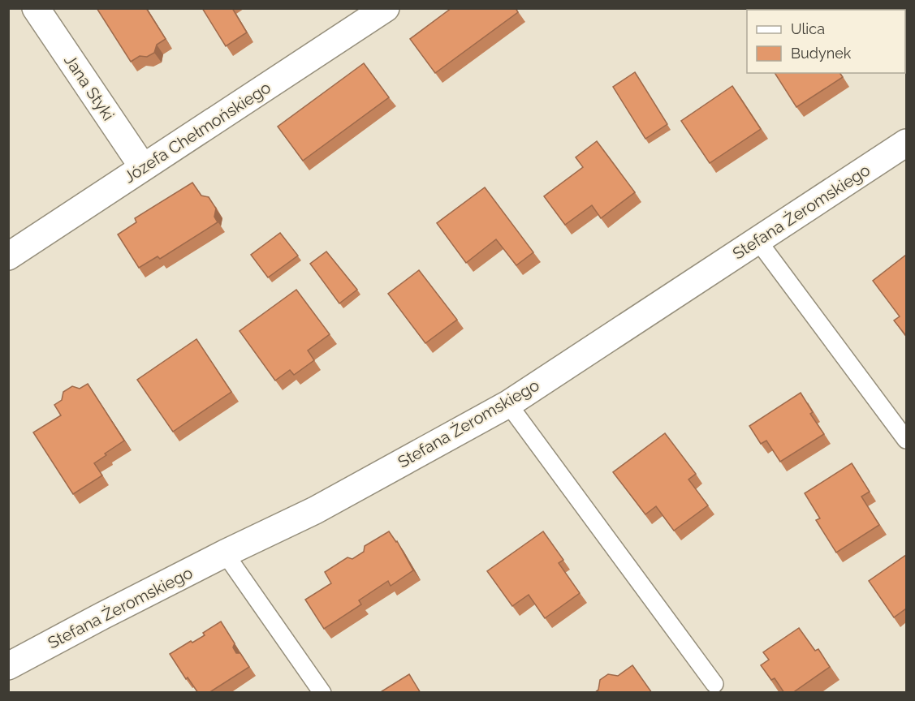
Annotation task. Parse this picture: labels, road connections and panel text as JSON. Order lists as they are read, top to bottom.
{
  "streets": {
    "street": ["Jana Styki", "Józefa Chełmońskiego", "Stefana Żeromskiego"]
  },
  "crossings": [
    ["Jana Styki", "Józefa Chełmońskiego"]
  ],
  "legend": ["Ulica", "Budynek"]
}
